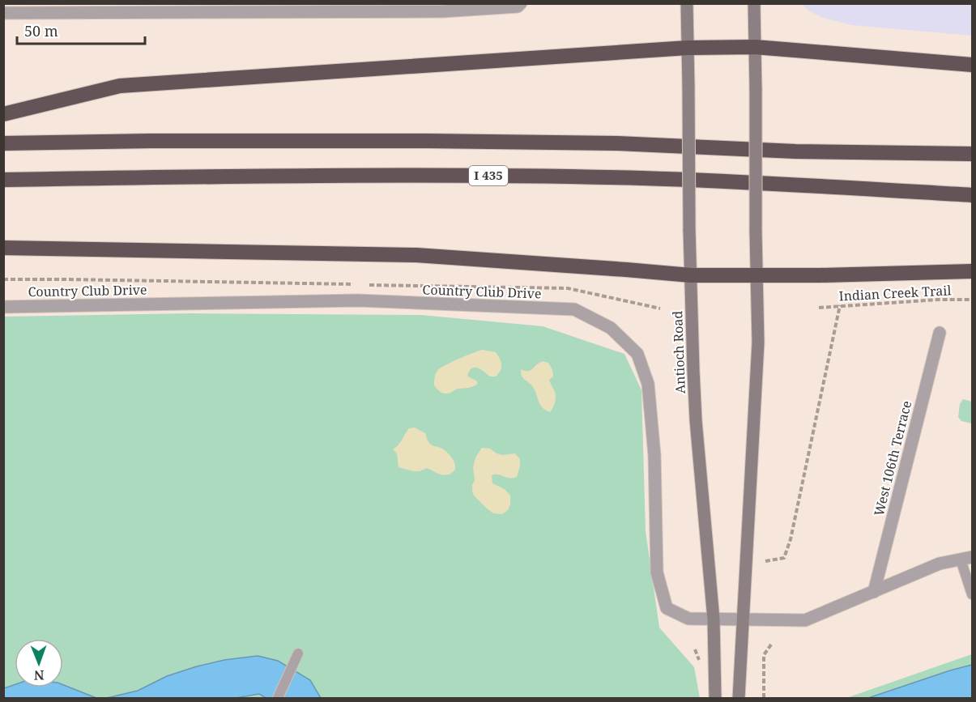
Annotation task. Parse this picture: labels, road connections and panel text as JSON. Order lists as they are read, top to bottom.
{
  "streets": {
    "highway": ["I 435"],
    "main road": ["Antioch Road"],
    "street": ["Country Club Drive", "West 106th Terrace"],
    "path": ["Indian Creek Trail"]
  },
  "crossings": [
    ["Country Club Drive", "Antioch Road"]
  ],
  "scale_bar": "50 m",
  "north": "bottom"
}
